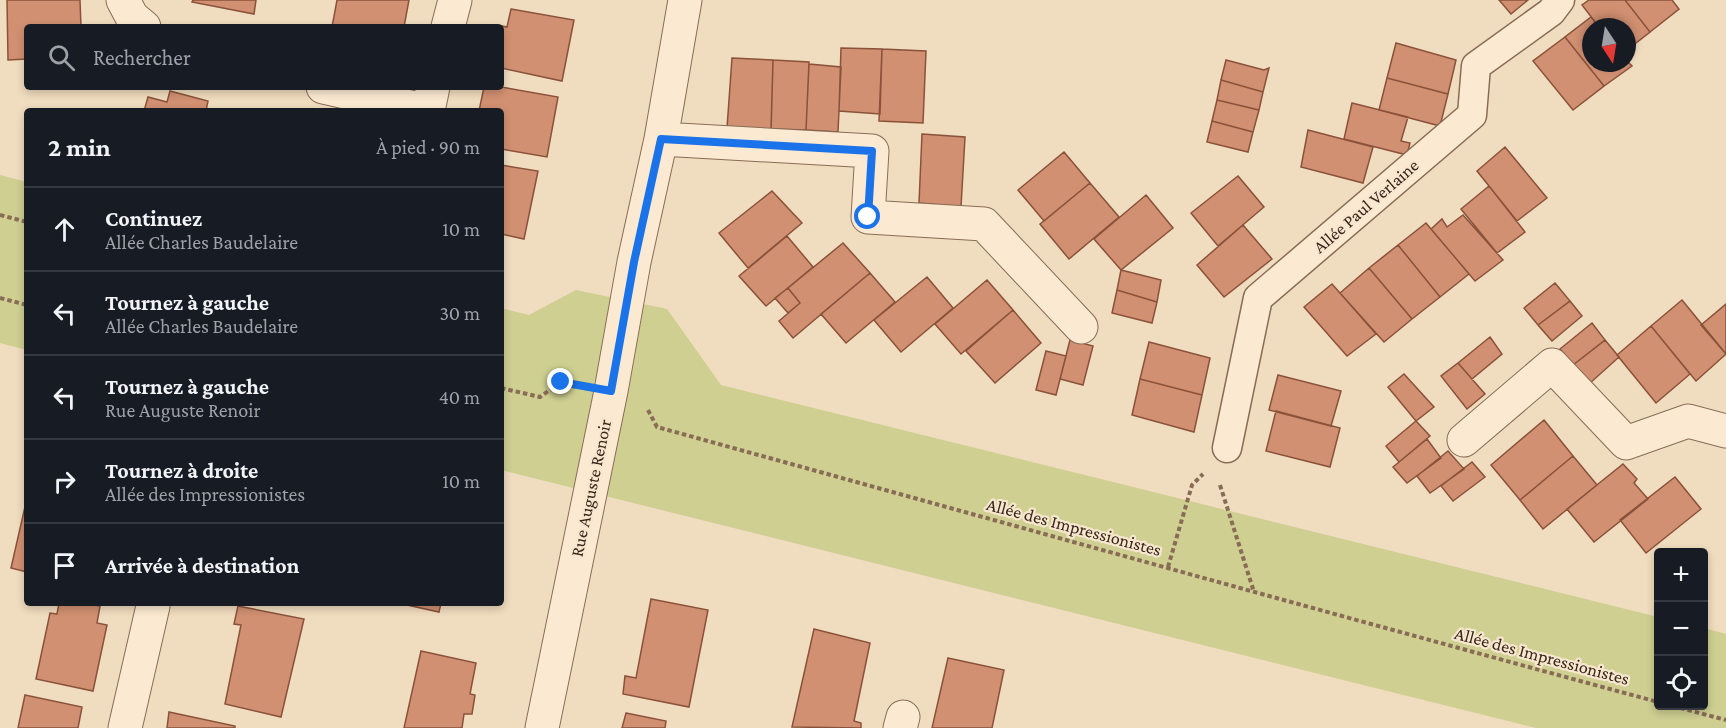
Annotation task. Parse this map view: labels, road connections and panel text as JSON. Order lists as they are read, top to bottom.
{
  "streets": {
    "street": ["Allée Paul Verlaine", "Rue Auguste Renoir"],
    "path": ["Allée des Impressionistes"]
  },
  "crossings": [
    ["Rue Auguste Renoir", "Allée des Impressionistes"]
  ],
  "north": "bottom",
  "page": {
    "search": "Rechercher",
    "heading": ["2 min", "À pied · 90 m"],
    "list": [
      ["Continuez", "Allée Charles Baudelaire", "10 m"],
      ["Tournez à gauche", "Allée Charles Baudelaire", "30 m"],
      ["Tournez à gauche", "Rue Auguste Renoir", "40 m"],
      ["Tournez à droite", "Allée des Impressionistes", "10 m"],
      "Arrivée à destination"
    ],
    "map_buttons": ["+", "−"]
  }
}
